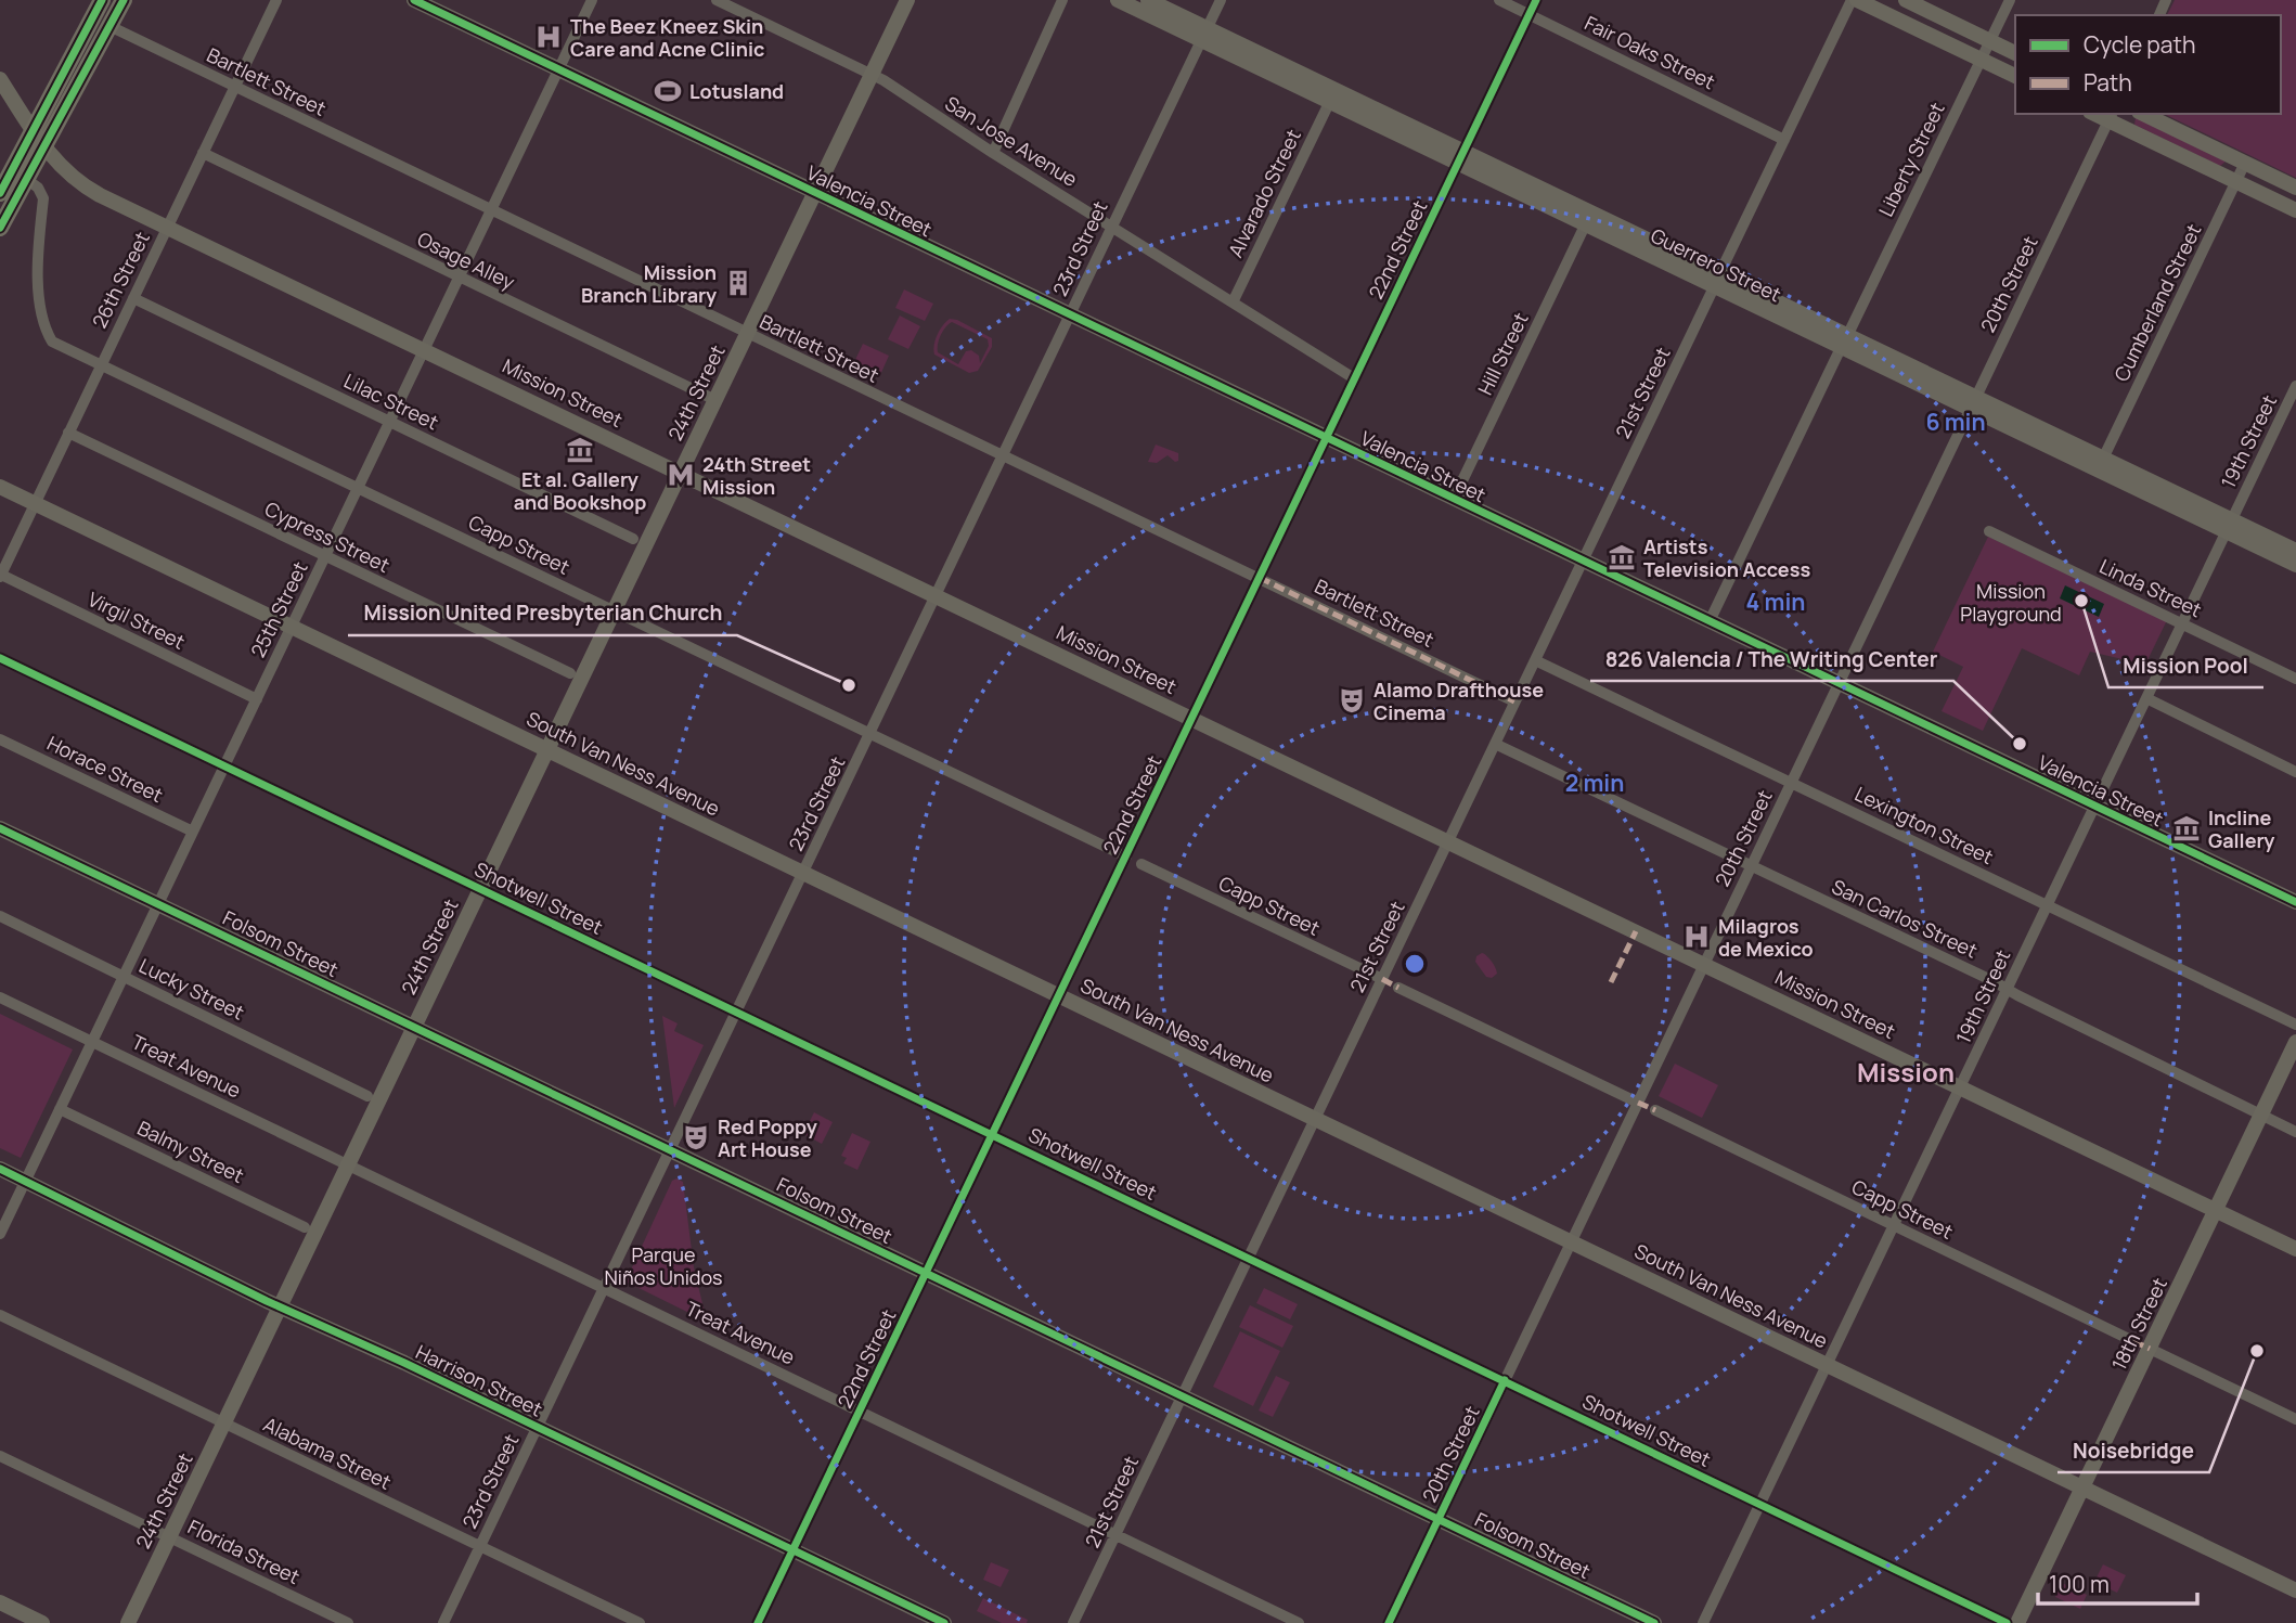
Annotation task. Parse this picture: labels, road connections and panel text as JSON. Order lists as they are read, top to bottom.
{
  "streets": {
    "main road": [
      "Valencia Street",
      "Guerrero Street",
      "Mission Street",
      "24th Street",
      "South Van Ness Avenue",
      "Folsom Street",
      "18th Street",
      "Harrison Street"
    ],
    "street": [
      "Fair Oaks Street",
      "Bartlett Street",
      "San Jose Avenue",
      "Liberty Street",
      "Alvarado Street",
      "23rd Street",
      "22nd Street",
      "Osage Alley",
      "26th Street",
      "20th Street",
      "Cumberland Street",
      "Hill Street",
      "21st Street",
      "Lilac Street",
      "19th Street",
      "Cypress Street",
      "Capp Street",
      "Linda Street",
      "25th Street",
      "Virgil Street",
      "Horace Street",
      "Lexington Street",
      "Shotwell Street",
      "San Carlos Street",
      "Lucky Street",
      "Treat Avenue",
      "Balmy Street",
      "Alabama Street",
      "Florida Street"
    ]
  },
  "crossings": [
    ["Fair Oaks Street", "22nd Street"],
    ["Fair Oaks Street", "21st Street"],
    ["Bartlett Street", "23rd Street"],
    ["Bartlett Street", "22nd Street"],
    ["Bartlett Street", "26th Street"],
    ["Bartlett Street", "24th Street"],
    ["Bartlett Street", "21st Street"],
    ["Bartlett Street", "25th Street"],
    ["San Jose Avenue", "Alvarado Street"],
    ["San Jose Avenue", "23rd Street"],
    ["San Jose Avenue", "22nd Street"],
    ["San Jose Avenue", "24th Street"],
    ["Liberty Street", "Valencia Street"],
    ["Liberty Street", "Guerrero Street"],
    ["Alvarado Street", "Guerrero Street"],
    ["Valencia Street", "23rd Street"],
    ["Valencia Street", "22nd Street"],
    ["Valencia Street", "20th Street"],
    ["Valencia Street", "Hill Street"],
    ["Valencia Street", "24th Street"],
    ["Valencia Street", "21st Street"],
    ["Valencia Street", "19th Street"],
    ["Valencia Street", "25th Street"],
    ["23rd Street", "Guerrero Street"],
    ["23rd Street", "Mission Street"],
    ["23rd Street", "Capp Street"],
    ["23rd Street", "South Van Ness Avenue"],
    ["23rd Street", "Shotwell Street"],
    ["23rd Street", "Folsom Street"],
    ["23rd Street", "Treat Avenue"],
    ["23rd Street", "Harrison Street"],
    ["23rd Street", "Alabama Street"],
    ["22nd Street", "Guerrero Street"],
    ["22nd Street", "Mission Street"],
    ["22nd Street", "Capp Street"],
    ["22nd Street", "South Van Ness Avenue"],
    ["22nd Street", "Shotwell Street"],
    ["22nd Street", "Folsom Street"],
    ["22nd Street", "Treat Avenue"],
    ["22nd Street", "Harrison Street"],
    ["Osage Alley", "26th Street"],
    ["Osage Alley", "24th Street"],
    ["Osage Alley", "25th Street"],
    ["Guerrero Street", "20th Street"],
    ["Guerrero Street", "Cumberland Street"],
    ["Guerrero Street", "Hill Street"],
    ["Guerrero Street", "21st Street"],
    ["Guerrero Street", "19th Street"],
    ["26th Street", "Mission Street"],
    ["26th Street", "Lilac Street"],
    ["26th Street", "Cypress Street"],
    ["26th Street", "Capp Street"],
    ["26th Street", "Virgil Street"],
    ["26th Street", "South Van Ness Avenue"],
    ["20th Street", "Mission Street"],
    ["20th Street", "South Van Ness Avenue"],
    ["20th Street", "Lexington Street"],
    ["20th Street", "Shotwell Street"],
    ["20th Street", "San Carlos Street"],
    ["20th Street", "Folsom Street"],
    ["Mission Street", "24th Street"],
    ["Mission Street", "21st Street"],
    ["Mission Street", "19th Street"],
    ["Mission Street", "25th Street"],
    ["Mission Street", "18th Street"],
    ["24th Street", "Capp Street"],
    ["24th Street", "South Van Ness Avenue"],
    ["24th Street", "Shotwell Street"],
    ["24th Street", "Folsom Street"],
    ["24th Street", "Treat Avenue"],
    ["24th Street", "Harrison Street"],
    ["24th Street", "Alabama Street"],
    ["24th Street", "Florida Street"],
    ["21st Street", "Capp Street"],
    ["21st Street", "South Van Ness Avenue"],
    ["21st Street", "Lexington Street"],
    ["21st Street", "Shotwell Street"],
    ["21st Street", "San Carlos Street"],
    ["21st Street", "Folsom Street"],
    ["21st Street", "Treat Avenue"],
    ["Lilac Street", "25th Street"],
    ["19th Street", "Capp Street"],
    ["19th Street", "Linda Street"],
    ["19th Street", "South Van Ness Avenue"],
    ["19th Street", "Lexington Street"],
    ["19th Street", "Shotwell Street"],
    ["19th Street", "San Carlos Street"],
    ["Cypress Street", "25th Street"],
    ["Capp Street", "25th Street"],
    ["25th Street", "Virgil Street"],
    ["25th Street", "South Van Ness Avenue"],
    ["25th Street", "Horace Street"],
    ["25th Street", "Shotwell Street"],
    ["25th Street", "Folsom Street"],
    ["25th Street", "Lucky Street"],
    ["25th Street", "Treat Avenue"],
    ["25th Street", "Balmy Street"],
    ["25th Street", "Harrison Street"],
    ["South Van Ness Avenue", "18th Street"],
    ["San Carlos Street", "18th Street"]
  ],
  "districts": ["Mission"],
  "parks": ["Mission Playground", "Parque Niños Unidos"],
  "places": {
    "hospital": ["The Beez Kneez Skin Care and Acne Clinic", "Milagros de Mexico"],
    "sports": ["Lotusland"],
    "building": ["Mission Branch Library"],
    "museum": ["Et al. Gallery and Bookshop", "Artists Television Access", "Incline Gallery"],
    "metro station": ["24th Street Mission"],
    "other": [
      "Mission Pool",
      "Mission United Presbyterian Church",
      "826 Valencia / The Writing Center",
      "Noisebridge"
    ],
    "theatre": ["Alamo Drafthouse Cinema", "Red Poppy Art House"]
  },
  "legend": ["Cycle path", "Path"],
  "scale_bar": "100 m",
  "rings": ["6 min", "4 min", "2 min"]
}
